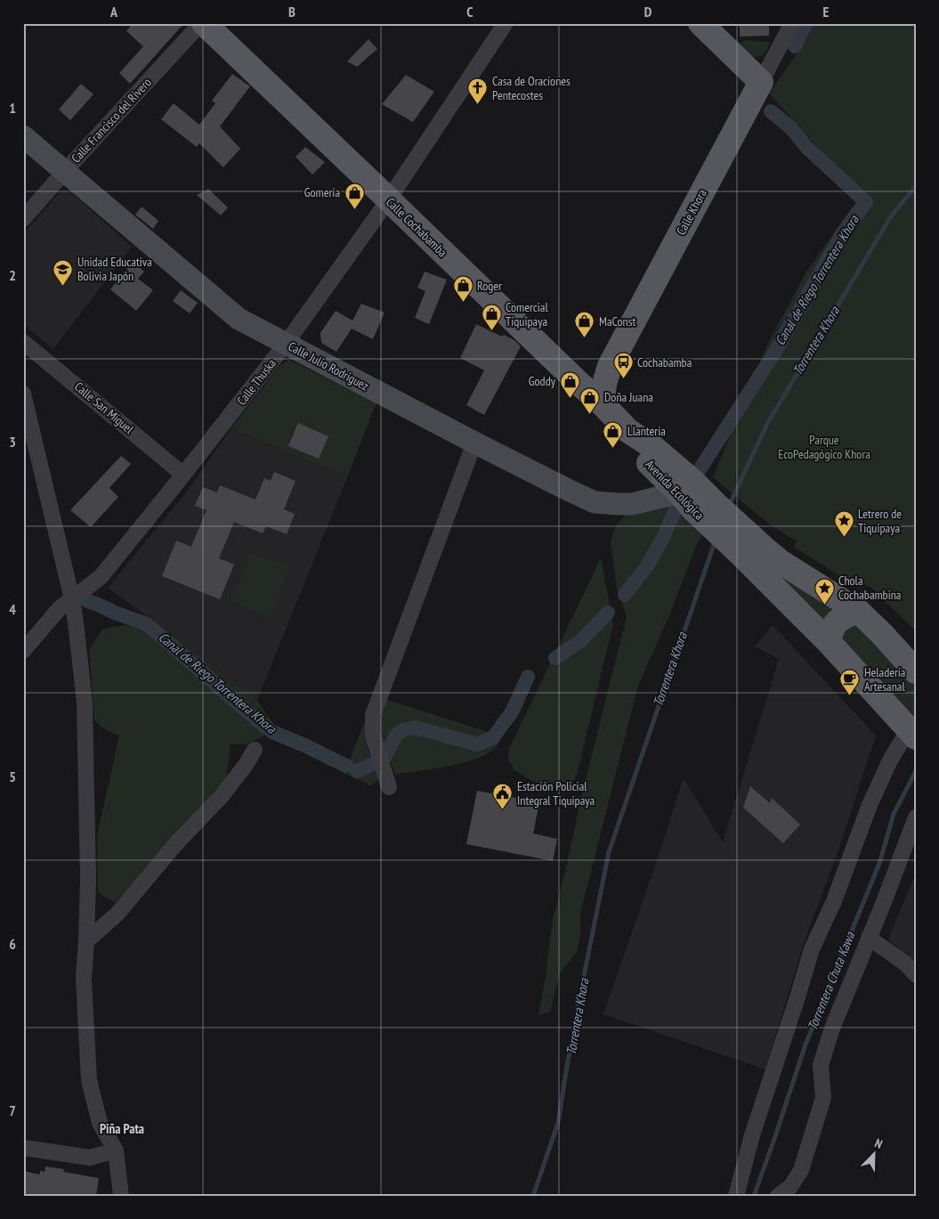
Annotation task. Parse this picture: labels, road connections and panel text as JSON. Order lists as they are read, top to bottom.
{
  "streets": {
    "main road": [
      "Calle Khora",
      "Calle Cochabamba",
      "Calle Julio Rodriguez",
      "Avenida Ecológica"
    ],
    "street": ["Calle Francisco del Rivero", "Calle Thuska", "Calle San Miguel"]
  },
  "crossings": [
    ["Calle Francisco del Rivero", "Calle Cochabamba"],
    ["Calle Francisco del Rivero", "Calle Julio Rodriguez"],
    ["Calle Khora", "Calle Cochabamba"],
    ["Calle Cochabamba", "Calle Thuska"],
    ["Calle Cochabamba", "Avenida Ecológica"],
    ["Calle Julio Rodriguez", "Calle Thuska"],
    ["Calle Julio Rodriguez", "Avenida Ecológica"],
    ["Calle Thuska", "Calle San Miguel"]
  ],
  "districts": ["Piña Pata"],
  "water": ["Canal de Riego Torrentera Khora", "Torrentera Khora", "Torrentera Chuta Kawa"],
  "parks": ["Parque EcoPedagógico Khora"],
  "places": {
    "church": ["Casa de Oraciones Pentecostes"],
    "shop": [
      "Gomería",
      "Roger",
      "Comercial Tiquipaya",
      "MaConst",
      "Goddy",
      "Doña Juana",
      "Llanteria"
    ],
    "school or university": ["Unidad Educativa Bolivia Japón"],
    "bus stop": ["Cochabamba"],
    "place": ["Letrero de Tiquipaya", "Chola Cochabambina"],
    "cafe": ["Heladería Artesanal"],
    "public building": ["Estación Policial Integral Tiquipaya"]
  },
  "north": "top right",
  "grid": {
    "columns": [
      "A",
      "B",
      "C",
      "D",
      "E"
    ],
    "rows": [
      "1",
      "2",
      "3",
      "4",
      "5",
      "6",
      "7"
    ]
  }
}
